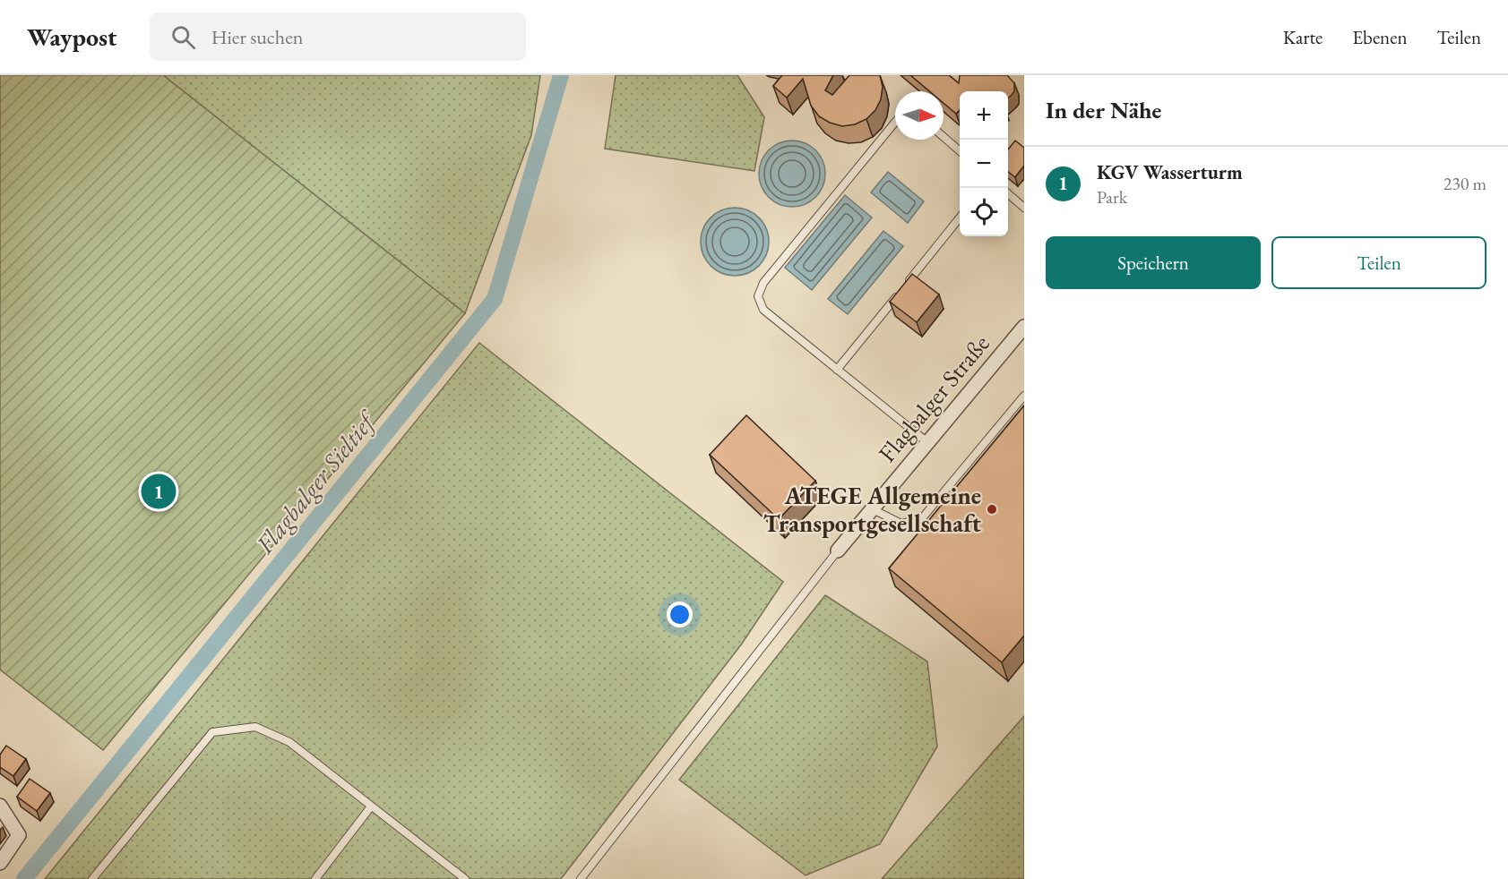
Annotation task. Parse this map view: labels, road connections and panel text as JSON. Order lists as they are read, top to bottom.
{
  "streets": {
    "street": ["Flagbalger Straße"]
  },
  "water": ["Flagbalger Sieltief"],
  "places": ["ATEGE Allgemeine Transportgesellschaft"],
  "north": "right",
  "page": {
    "header": "Waypost",
    "search": "Hier suchen",
    "nav": ["Karte", "Ebenen", "Teilen"],
    "heading": "In der Nähe",
    "map_buttons": ["+", "−"],
    "list": [
      {
        "mark": "1",
        "name": "KGV Wasserturm",
        "note": "Park",
        "value": "230 m"
      }
    ],
    "buttons": ["Speichern", "Teilen"],
    "pins": "1"
  }
}
